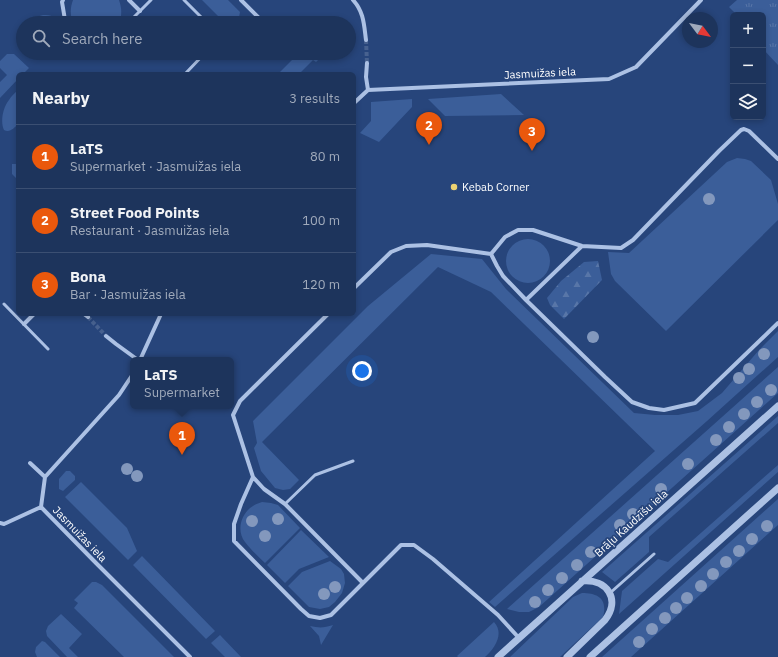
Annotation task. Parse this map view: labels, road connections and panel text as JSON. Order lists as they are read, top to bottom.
{
  "streets": {
    "street": ["Jasmuižas iela", "Brāļu Kaudzīšu iela"]
  },
  "places": ["Kebab Corner"],
  "north": "bottom right",
  "page": {
    "map_buttons": ["+", "−"],
    "search": "Search here",
    "heading": ["Nearby", "3 results"],
    "pins": ["2", "3", "1"],
    "list": [
      {
        "mark": "1",
        "name": "LaTS",
        "note": "Supermarket · Jasmuižas iela",
        "value": "80 m"
      },
      {
        "mark": "2",
        "name": "Street Food Points",
        "note": "Restaurant · Jasmuižas iela",
        "value": "100 m"
      },
      {
        "mark": "3",
        "name": "Bona",
        "note": "Bar · Jasmuižas iela",
        "value": "120 m"
      }
    ],
    "popup": ["LaTS", "Supermarket"]
  }
}
